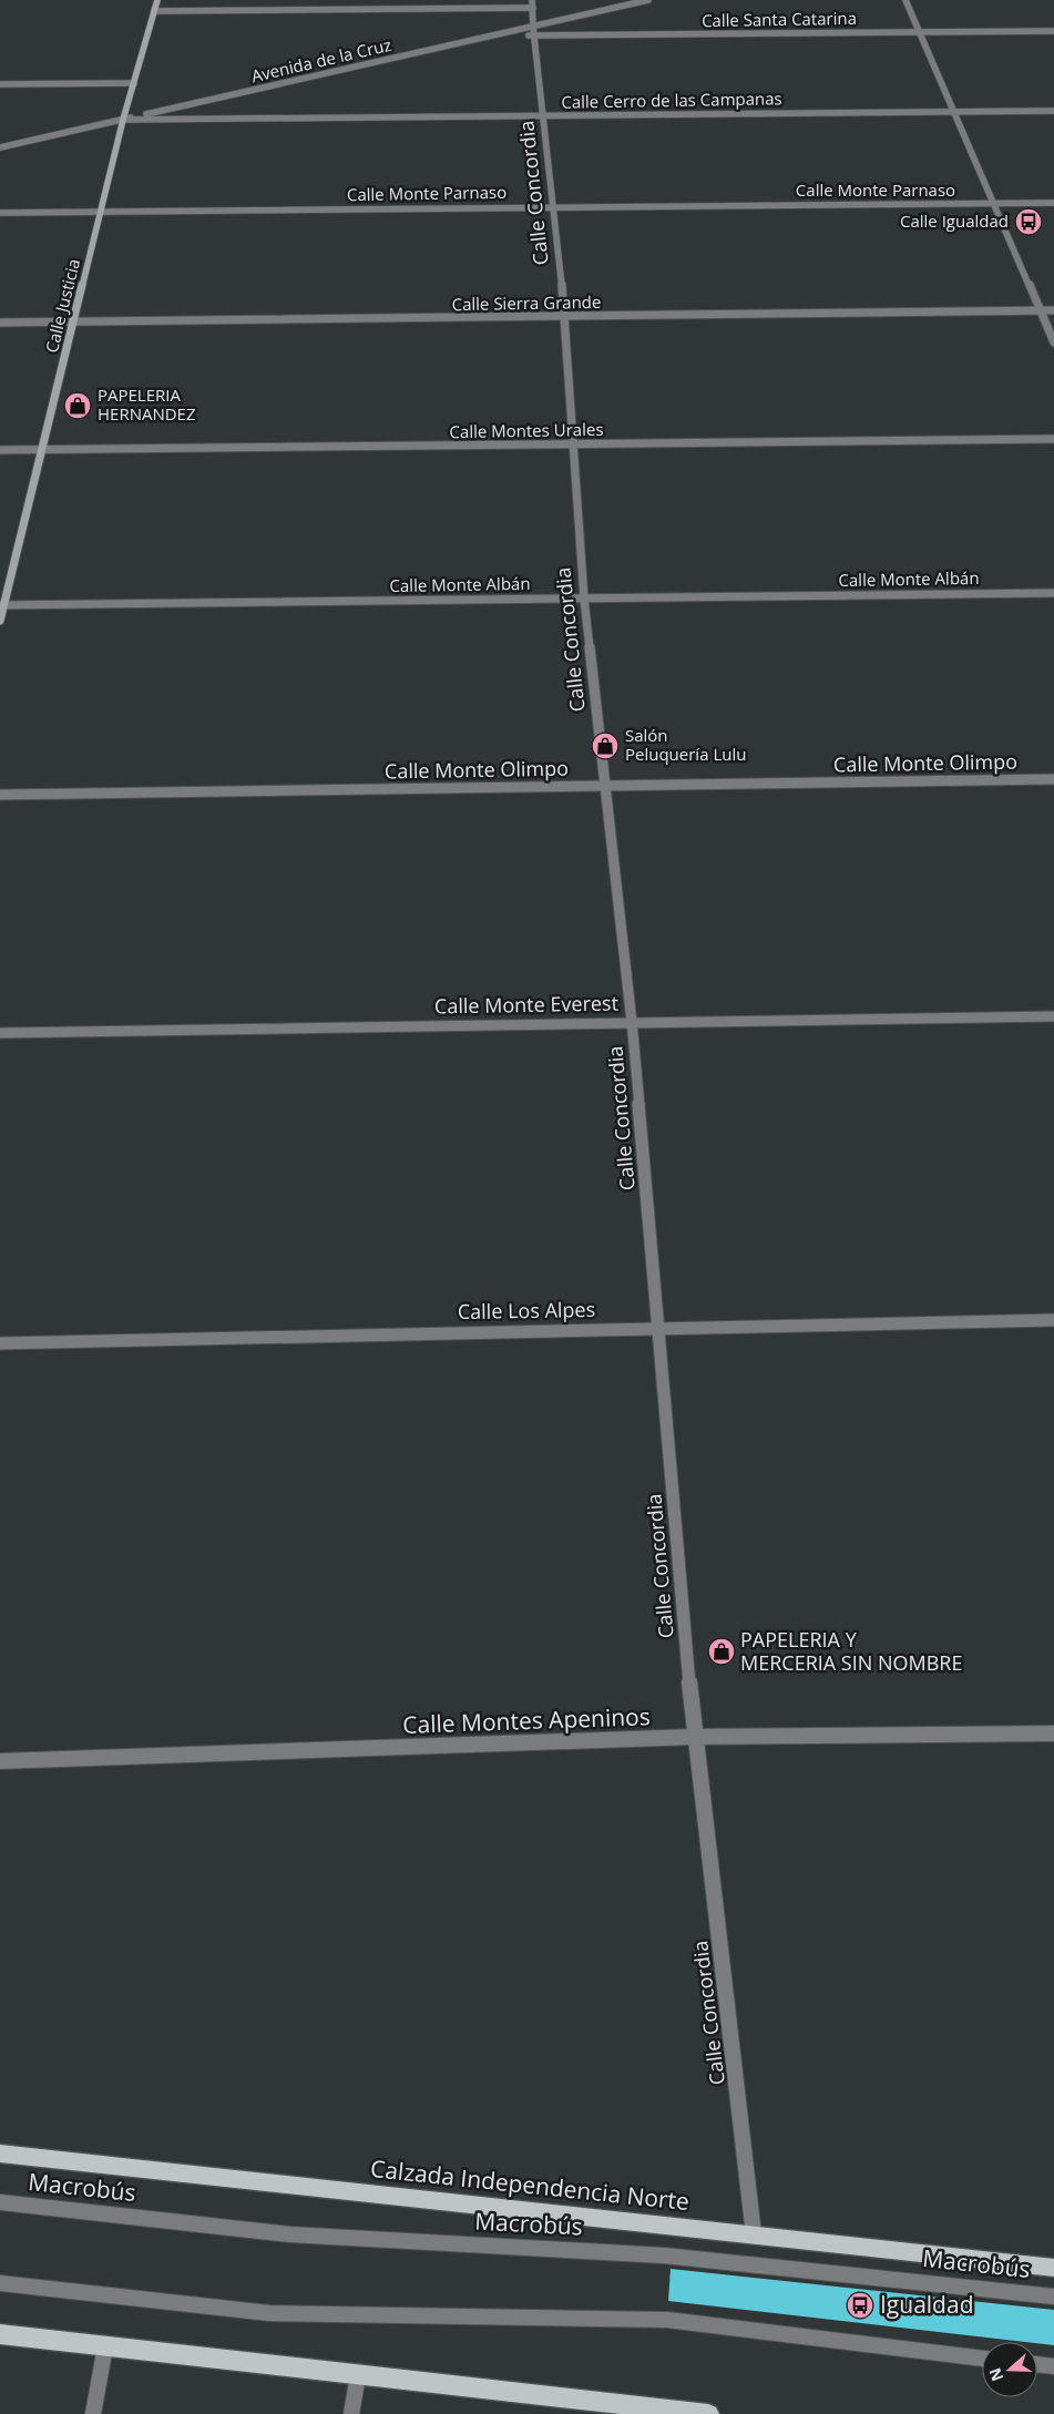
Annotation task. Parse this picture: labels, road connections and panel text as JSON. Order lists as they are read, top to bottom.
{
  "streets": {
    "main road": ["Calzada Independencia Norte"],
    "street": [
      "Calle Santa Catarina",
      "Avenida de la Cruz",
      "Calle Cerro de las Campanas",
      "Calle Monte Parnaso",
      "Calle Concordia",
      "Calle Sierra Grande",
      "Calle Justicia",
      "Calle Montes Urales",
      "Calle Monte Albán",
      "Calle Monte Olimpo",
      "Calle Monte Everest",
      "Calle Los Alpes",
      "Calle Montes Apeninos",
      "Macrobús"
    ]
  },
  "crossings": [
    ["Calle Santa Catarina", "Avenida de la Cruz"],
    ["Calle Santa Catarina", "Calle Concordia"],
    ["Avenida de la Cruz", "Calle Cerro de las Campanas"],
    ["Avenida de la Cruz", "Calle Concordia"],
    ["Avenida de la Cruz", "Calle Justicia"],
    ["Calle Cerro de las Campanas", "Calle Concordia"],
    ["Calle Cerro de las Campanas", "Calle Justicia"],
    ["Calle Monte Parnaso", "Calle Concordia"],
    ["Calle Monte Parnaso", "Calle Justicia"],
    ["Calle Concordia", "Calle Sierra Grande"],
    ["Calle Concordia", "Calle Montes Urales"],
    ["Calle Concordia", "Calle Monte Albán"],
    ["Calle Concordia", "Calle Monte Olimpo"],
    ["Calle Concordia", "Calle Monte Everest"],
    ["Calle Concordia", "Calle Los Alpes"],
    ["Calle Concordia", "Calle Montes Apeninos"],
    ["Calle Concordia", "Calzada Independencia Norte"],
    ["Calle Sierra Grande", "Calle Justicia"],
    ["Calle Justicia", "Calle Montes Urales"],
    ["Calle Justicia", "Calle Monte Albán"]
  ],
  "places": {
    "bus stop": ["Calle Igualdad", "Igualdad"],
    "shop": ["PAPELERIA HERNANDEZ", "Salón Peluquería Lulu", "PAPELERIA Y MERCERIA SIN NOMBRE"]
  },
  "north": "left"
}
